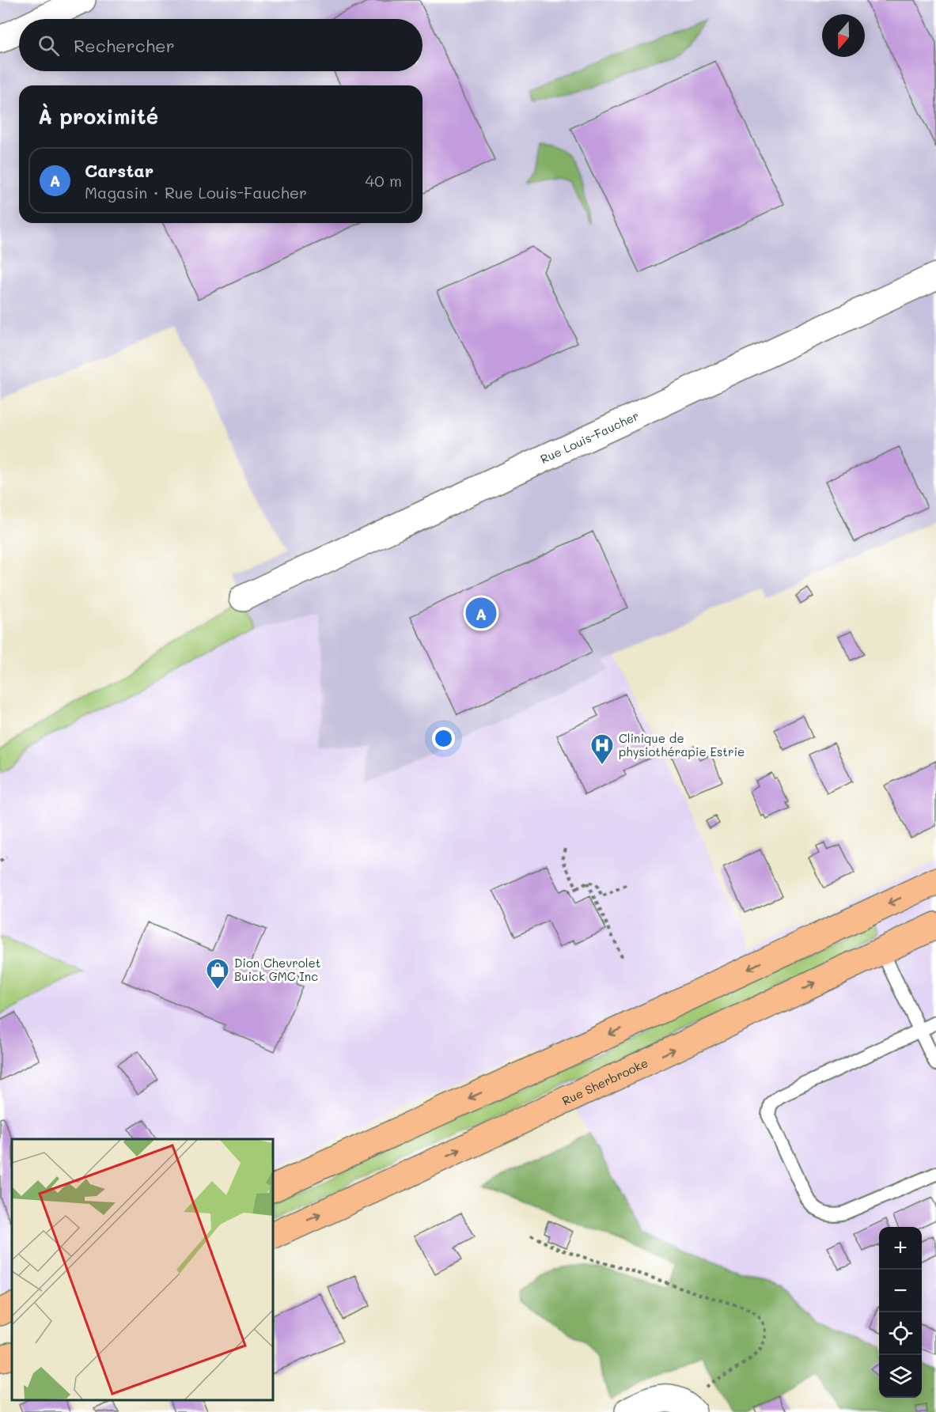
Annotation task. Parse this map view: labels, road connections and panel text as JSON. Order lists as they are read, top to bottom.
{
  "streets": {
    "main road": ["Rue Sherbrooke"],
    "street": ["Rue Louis-Faucher"]
  },
  "places": {
    "hospital": ["Clinique de physiothérapie Estrie"],
    "shop": ["Dion Chevrolet Buick GMC Inc"]
  },
  "north": "bottom",
  "page": {
    "search": "Rechercher",
    "heading": "À proximité",
    "list": [
      {
        "mark": "A",
        "name": "Carstar",
        "note": "Magasin · Rue Louis-Faucher",
        "value": "40 m"
      }
    ],
    "pins": "A",
    "map_buttons": ["+", "−"]
  }
}
